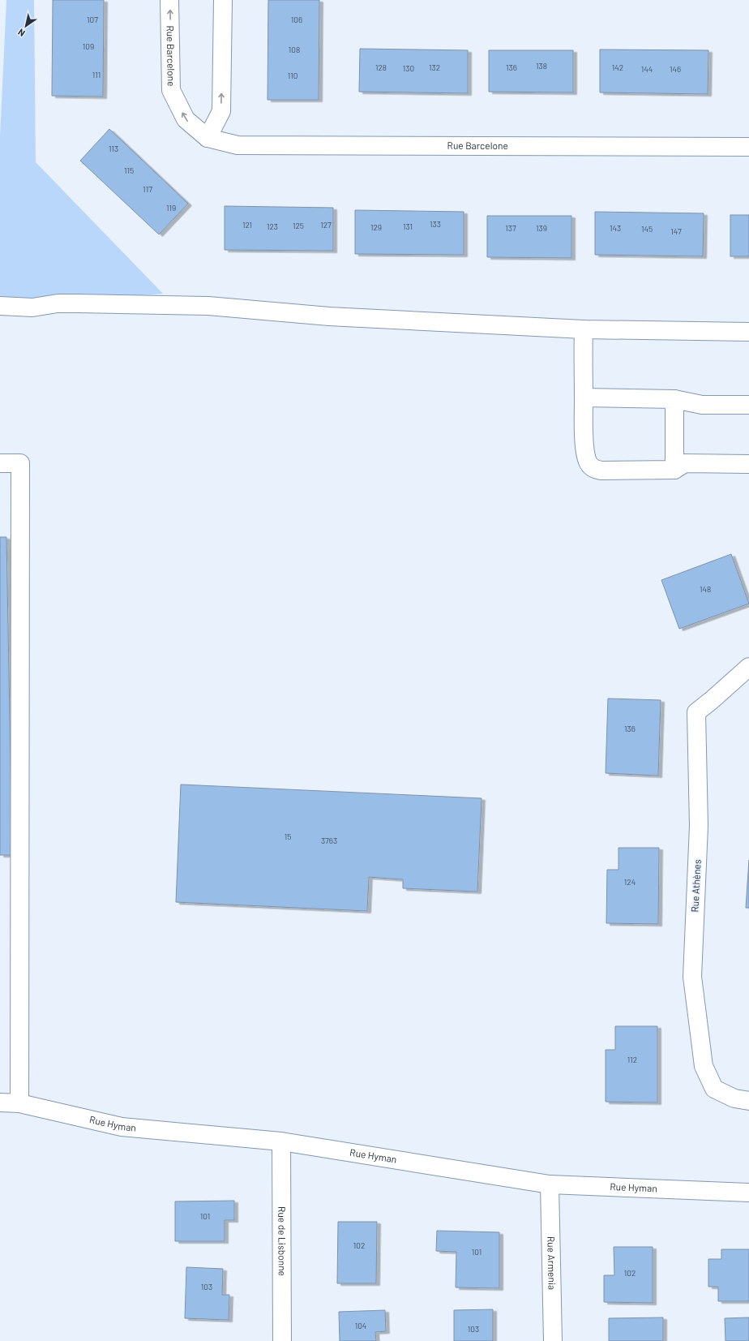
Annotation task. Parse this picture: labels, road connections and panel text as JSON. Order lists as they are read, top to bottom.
{
  "streets": {
    "street": [
      "Rue Barcelone",
      "Rue Athènes",
      "Rue Hyman",
      "Rue de Lisbonne",
      "Rue Armenia"
    ]
  },
  "crossings": [
    ["Rue Hyman", "Rue de Lisbonne"],
    ["Rue Hyman", "Rue Armenia"]
  ],
  "house_numbers": [
    "107",
    "106",
    "109",
    "108",
    "138",
    "128",
    "132",
    "136",
    "142",
    "130",
    "144",
    "146",
    "111",
    "110",
    "113",
    "115",
    "117",
    "119",
    "133",
    "121",
    "127",
    "125",
    "123",
    "131",
    "129",
    "137",
    "139",
    "143",
    "145",
    "147",
    "148",
    "136",
    "15",
    "3763",
    "124",
    "112",
    "101",
    "102",
    "101",
    "102",
    "103",
    "104",
    "103"
  ],
  "north": "bottom left"
}
